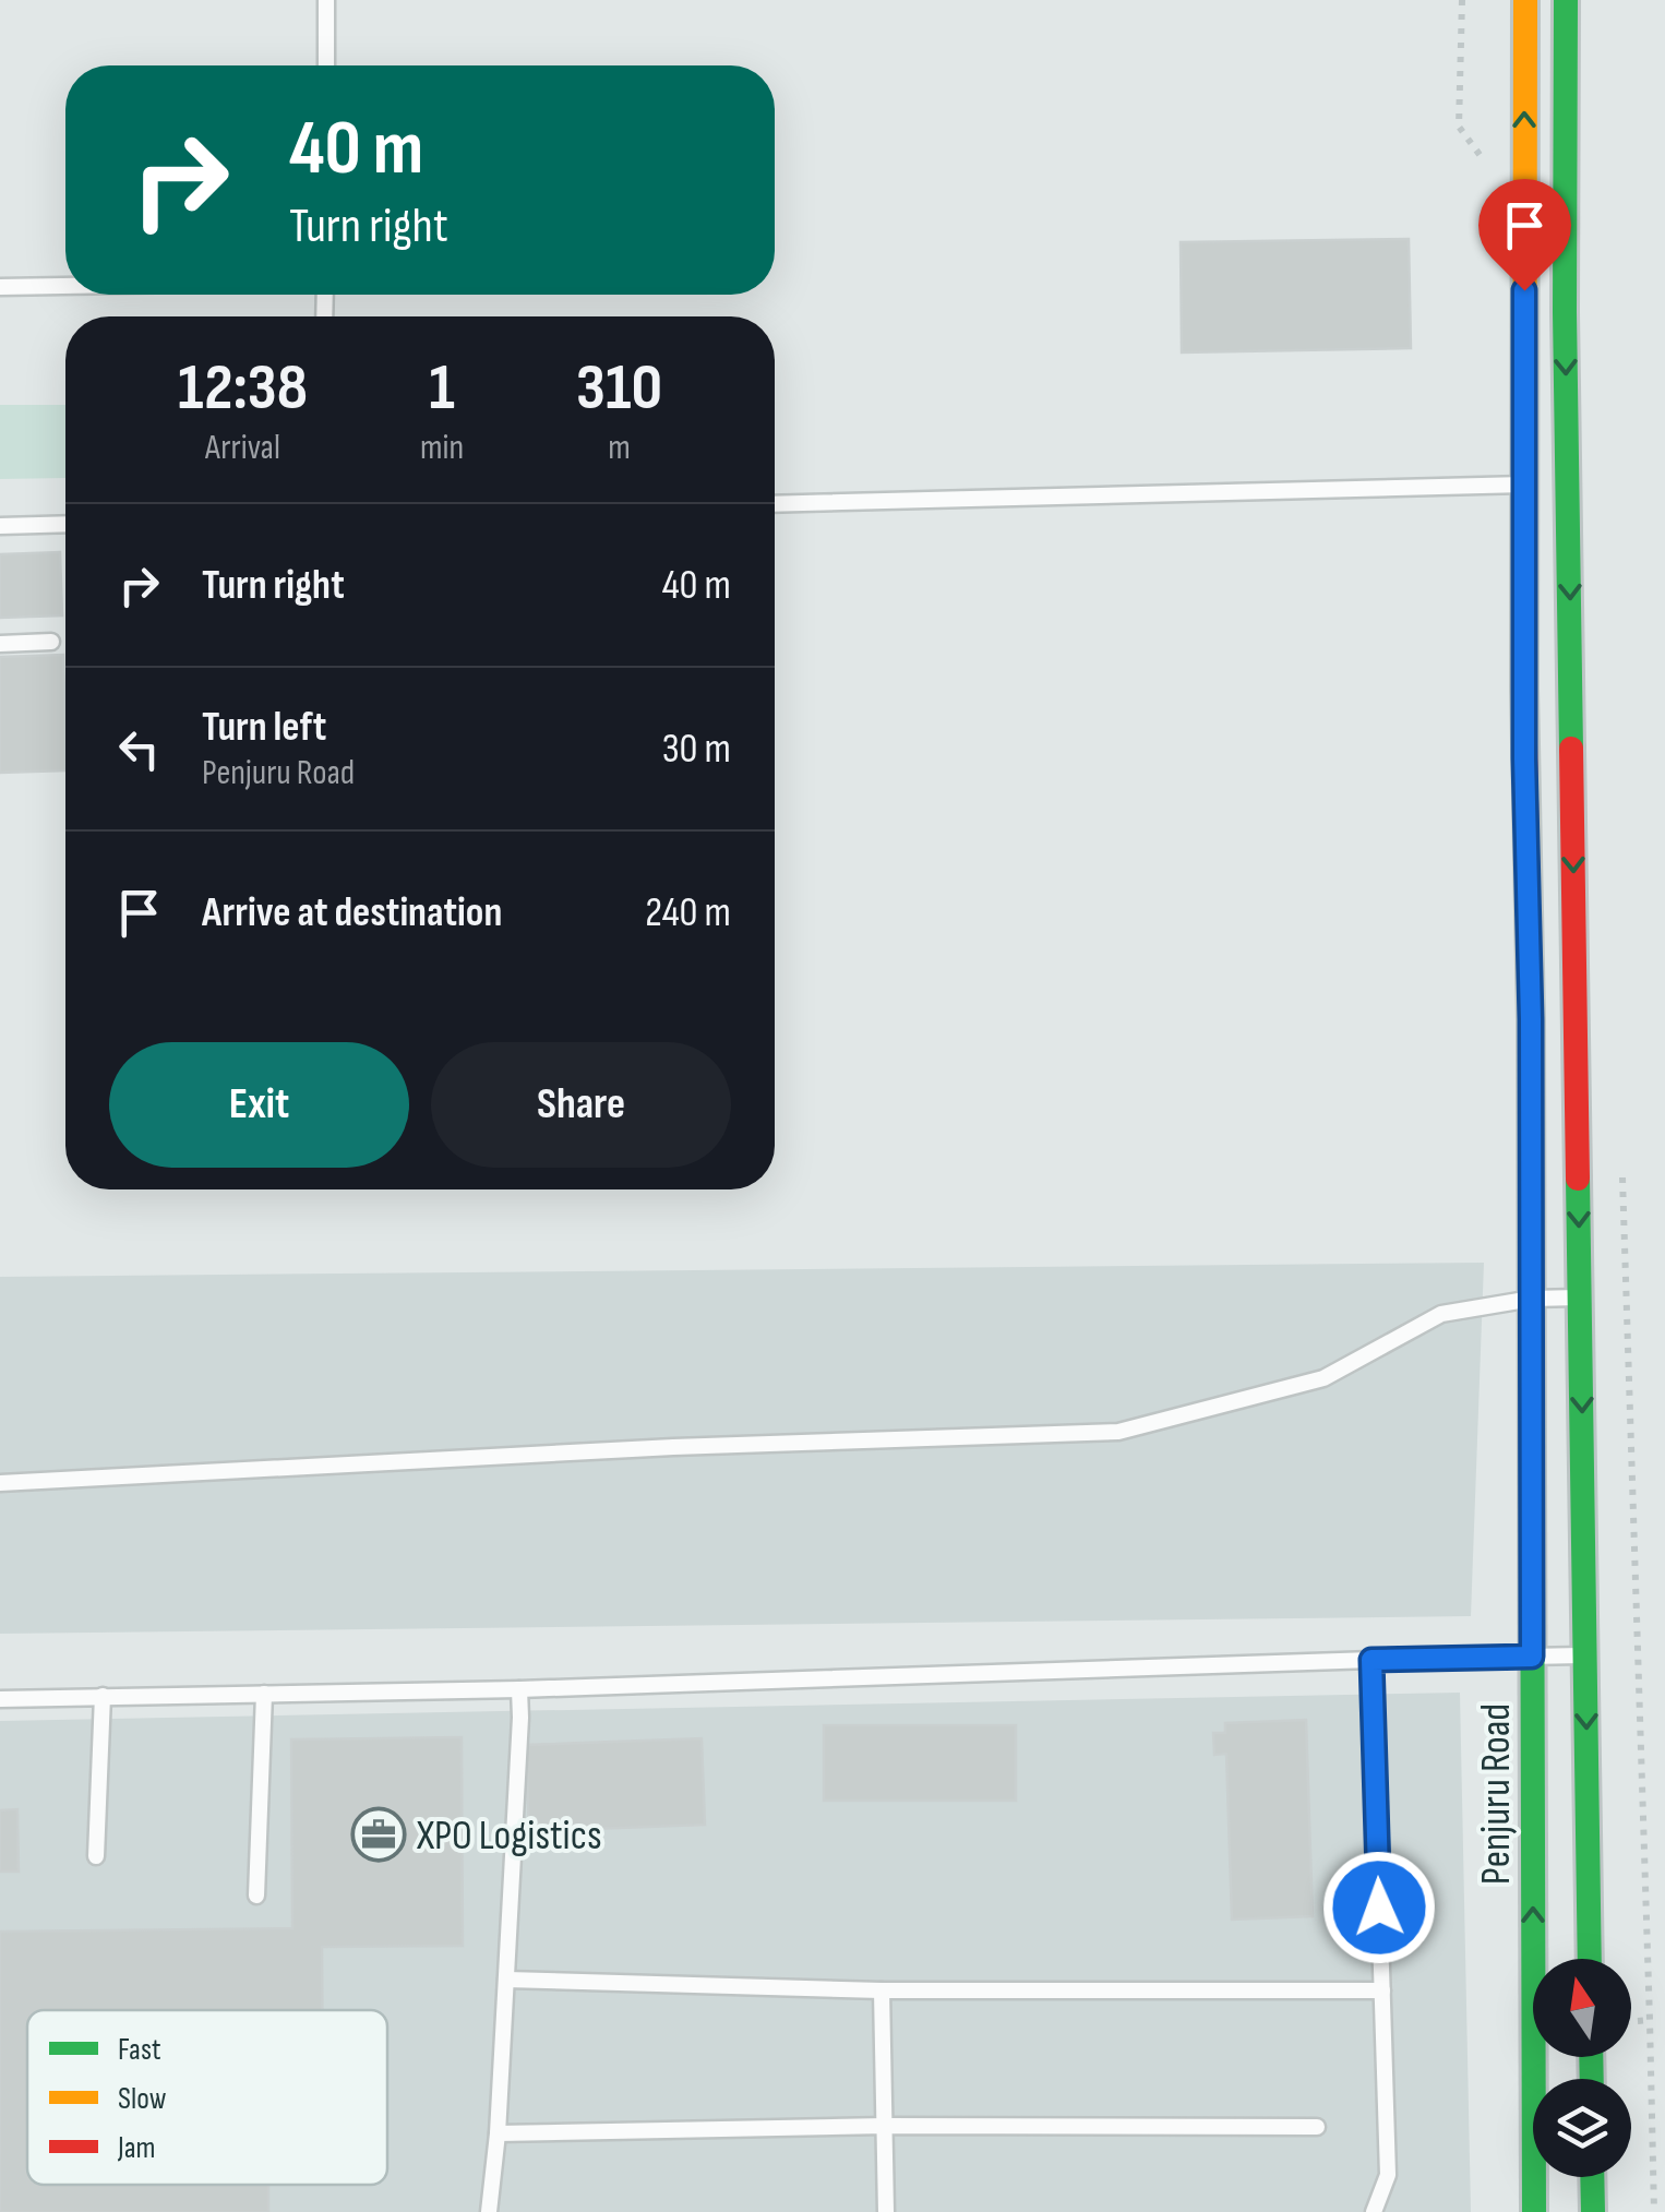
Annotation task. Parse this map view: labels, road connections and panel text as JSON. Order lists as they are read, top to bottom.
{
  "streets": {
    "main road": ["Penjuru Road"]
  },
  "places": {
    "office": ["XPO Logistics"]
  },
  "legend": ["Fast", "Slow", "Jam"],
  "north": "top",
  "page": {
    "turn": ["40 m", "Turn right"],
    "eta": [
      "12:38",
      "Arrival",
      "1",
      "min",
      "310",
      "m"
    ],
    "list": [
      {
        "name": "Turn right",
        "value": "40 m"
      },
      {
        "name": "Turn left",
        "note": "Penjuru Road",
        "value": "30 m"
      },
      {
        "name": "Arrive at destination",
        "value": "240 m"
      }
    ],
    "buttons": ["Exit", "Share"]
  }
}
